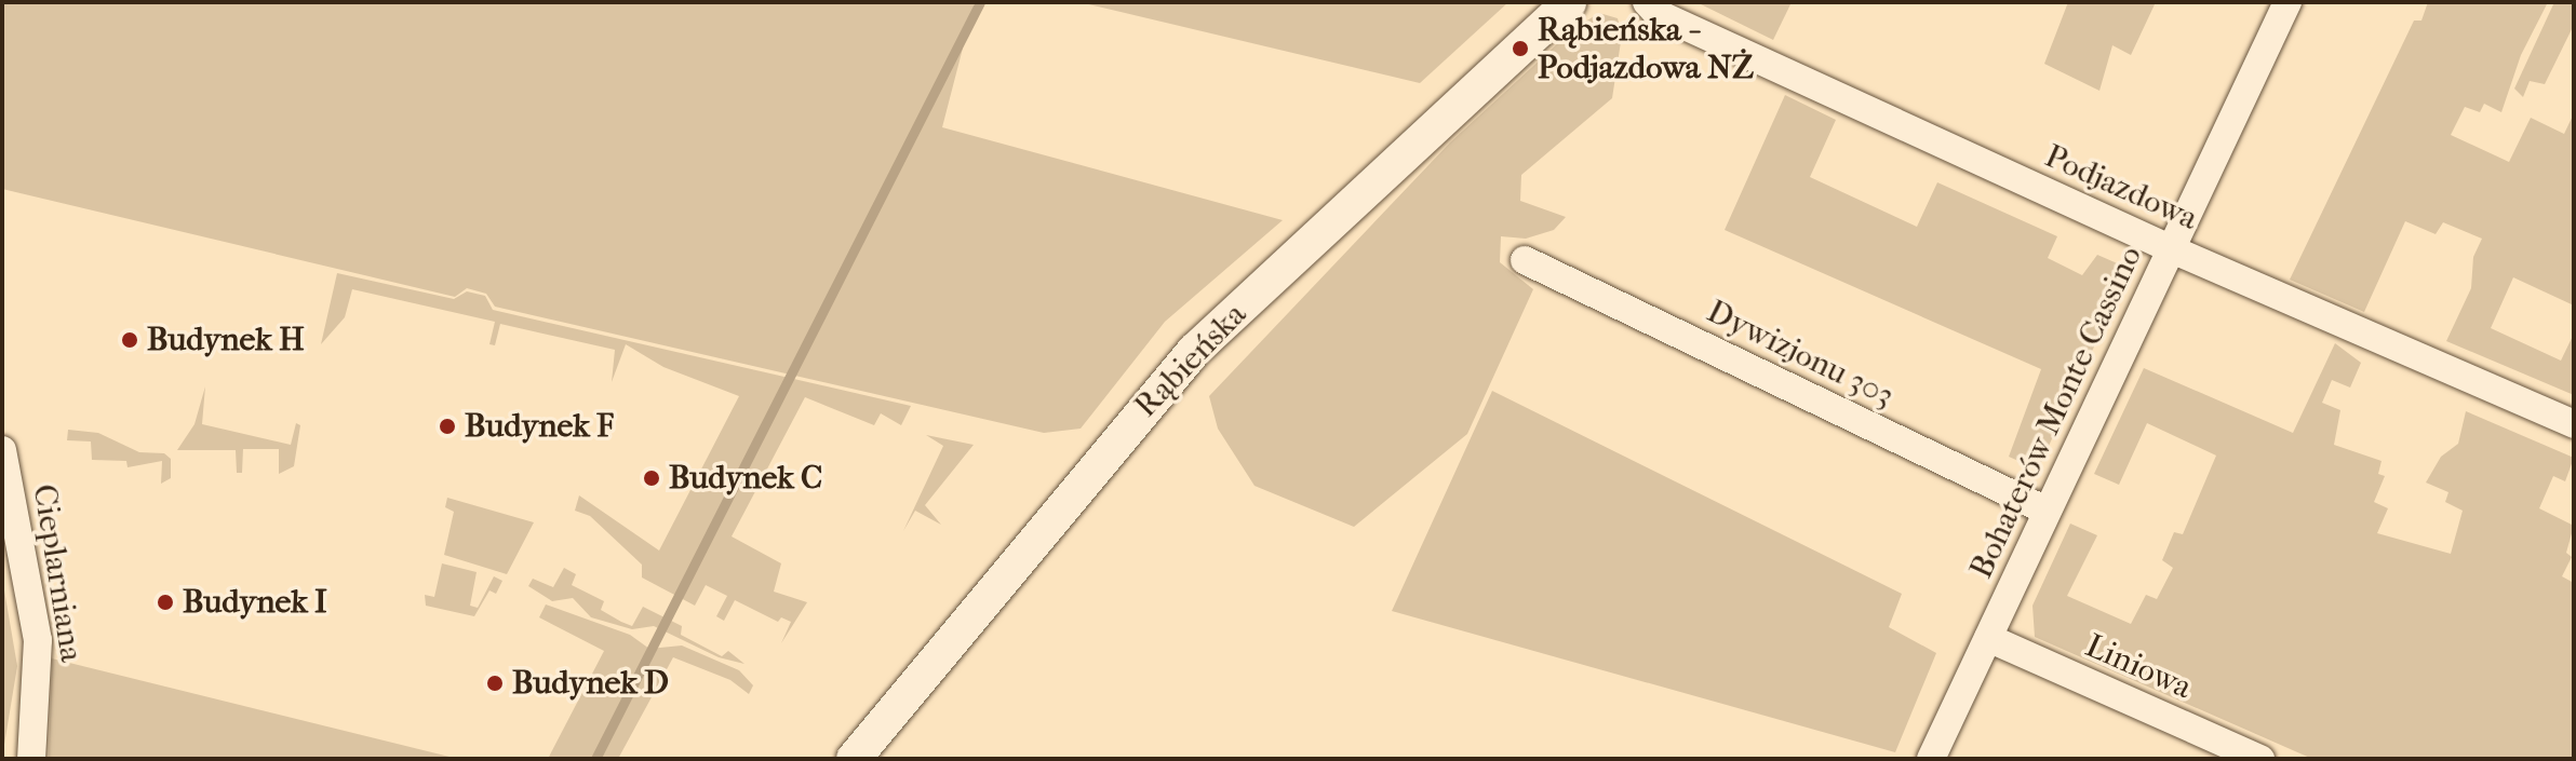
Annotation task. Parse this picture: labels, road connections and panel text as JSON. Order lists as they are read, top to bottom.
{
  "streets": {
    "street": [
      "Podjazdowa",
      "Dywizjonu 303",
      "Rąbieńska",
      "Bohaterów Monte Cassino",
      "Cieplarniana",
      "Liniowa"
    ]
  },
  "crossings": [
    ["Podjazdowa", "Bohaterów Monte Cassino"],
    ["Dywizjonu 303", "Bohaterów Monte Cassino"],
    ["Bohaterów Monte Cassino", "Liniowa"]
  ],
  "places": [
    "Rąbieńska - Podjazdowa NŻ",
    "Budynek H",
    "Budynek F",
    "Budynek C",
    "Budynek I",
    "Budynek D"
  ]
}
